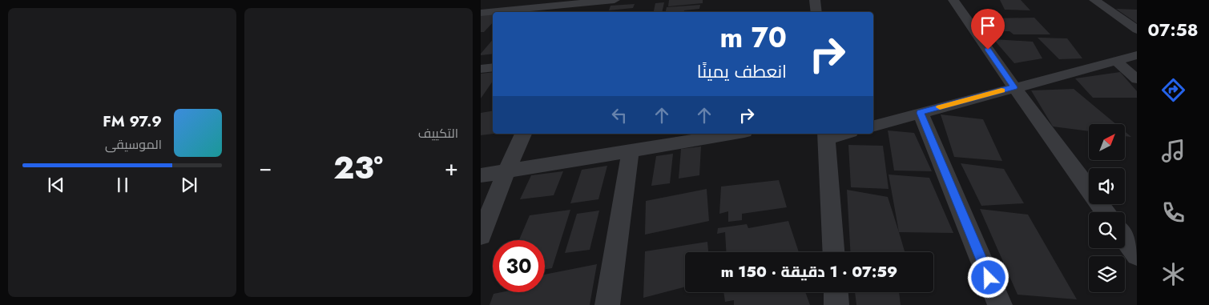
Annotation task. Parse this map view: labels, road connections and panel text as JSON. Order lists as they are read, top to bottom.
{
  "north": "top right",
  "page": {
    "tabs": "07:58",
    "tile": "التكييف",
    "turn": ["70 m", "انعطف يمينًا"],
    "song": ["97.9 FM", "الموسيقى"],
    "heat": ["−", "23°", "+"],
    "limit": "30",
    "trip": "07:59 · 1 دقيقة · 150 m"
  }
}
